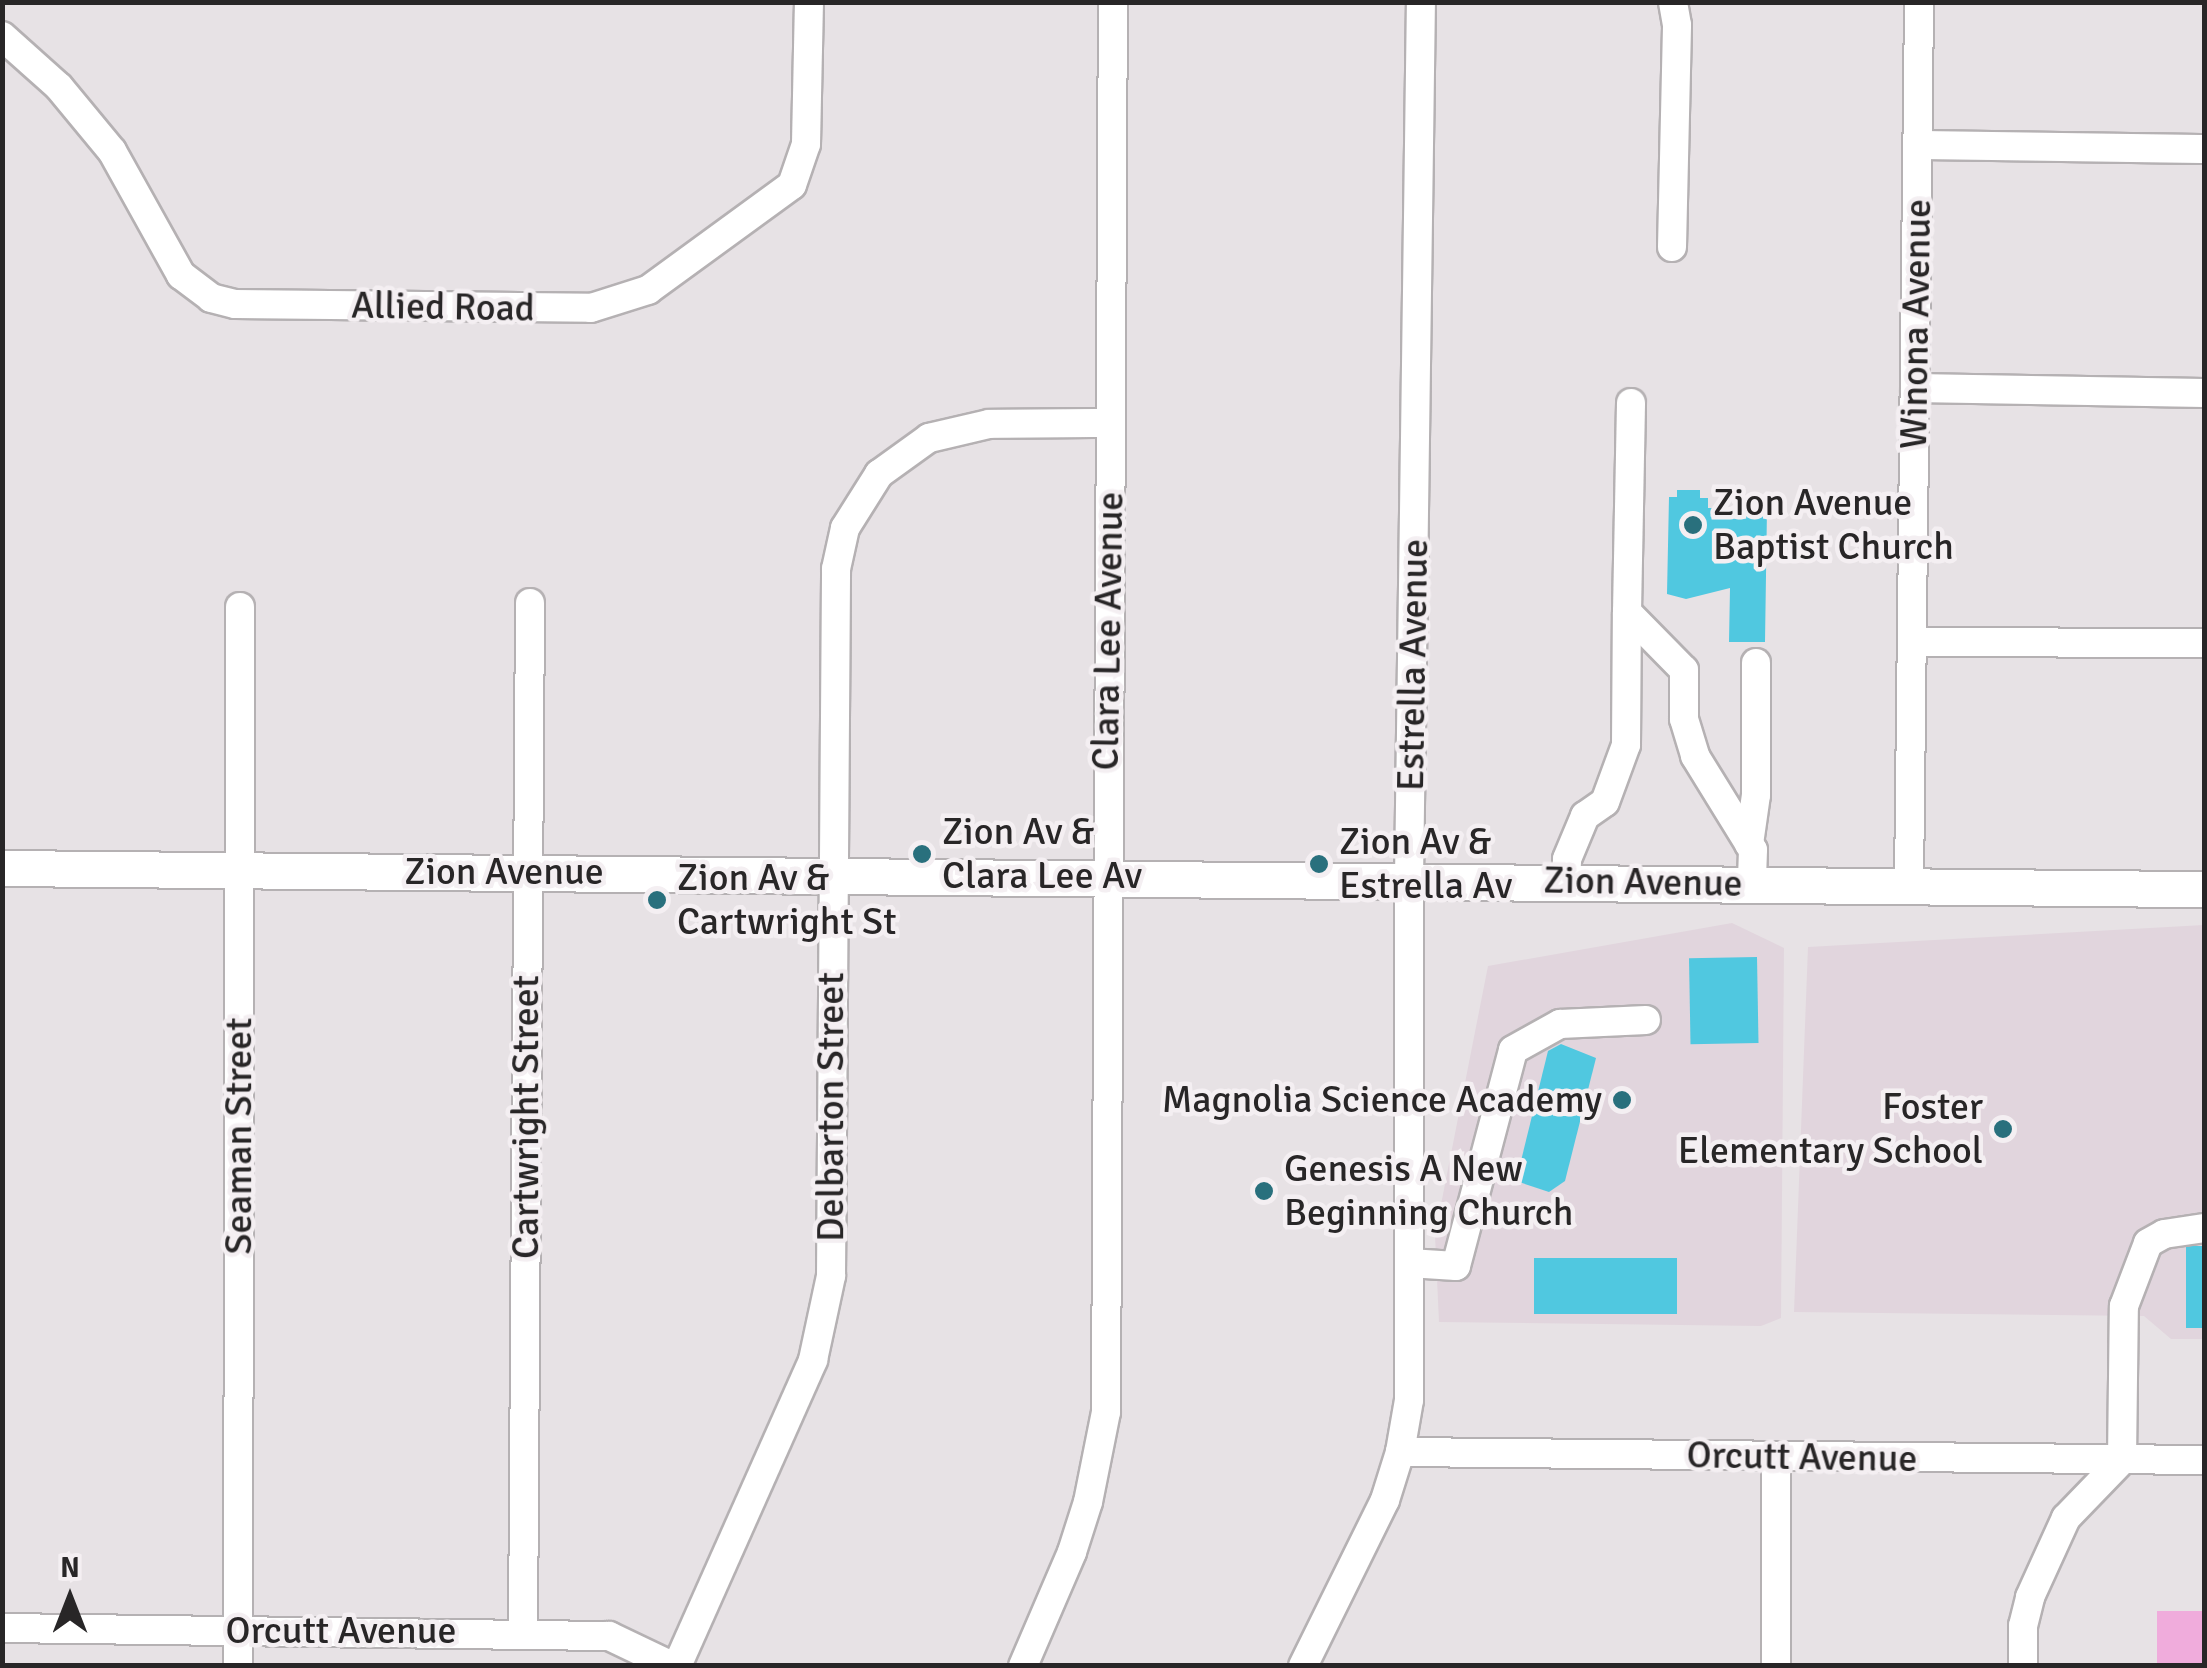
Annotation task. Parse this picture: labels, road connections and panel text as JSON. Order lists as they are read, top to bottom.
{
  "streets": {
    "main road": ["Zion Avenue"],
    "street": [
      "Allied Road",
      "Winona Avenue",
      "Clara Lee Avenue",
      "Estrella Avenue",
      "Delbarton Street",
      "Cartwright Street",
      "Seaman Street",
      "Orcutt Avenue"
    ]
  },
  "crossings": [
    ["Winona Avenue", "Zion Avenue"],
    ["Clara Lee Avenue", "Zion Avenue"],
    ["Clara Lee Avenue", "Delbarton Street"],
    ["Estrella Avenue", "Zion Avenue"],
    ["Estrella Avenue", "Orcutt Avenue"],
    ["Zion Avenue", "Delbarton Street"],
    ["Zion Avenue", "Cartwright Street"],
    ["Zion Avenue", "Seaman Street"],
    ["Delbarton Street", "Orcutt Avenue"],
    ["Cartwright Street", "Orcutt Avenue"],
    ["Seaman Street", "Orcutt Avenue"]
  ],
  "places": [
    "Zion Avenue Baptist Church",
    "Zion Av & Clara Lee Av",
    "Zion Av & Estrella Av",
    "Zion Av & Cartwright St",
    "Magnolia Science Academy",
    "Foster Elementary School",
    "Genesis A New Beginning Church"
  ],
  "north": "top"
}
